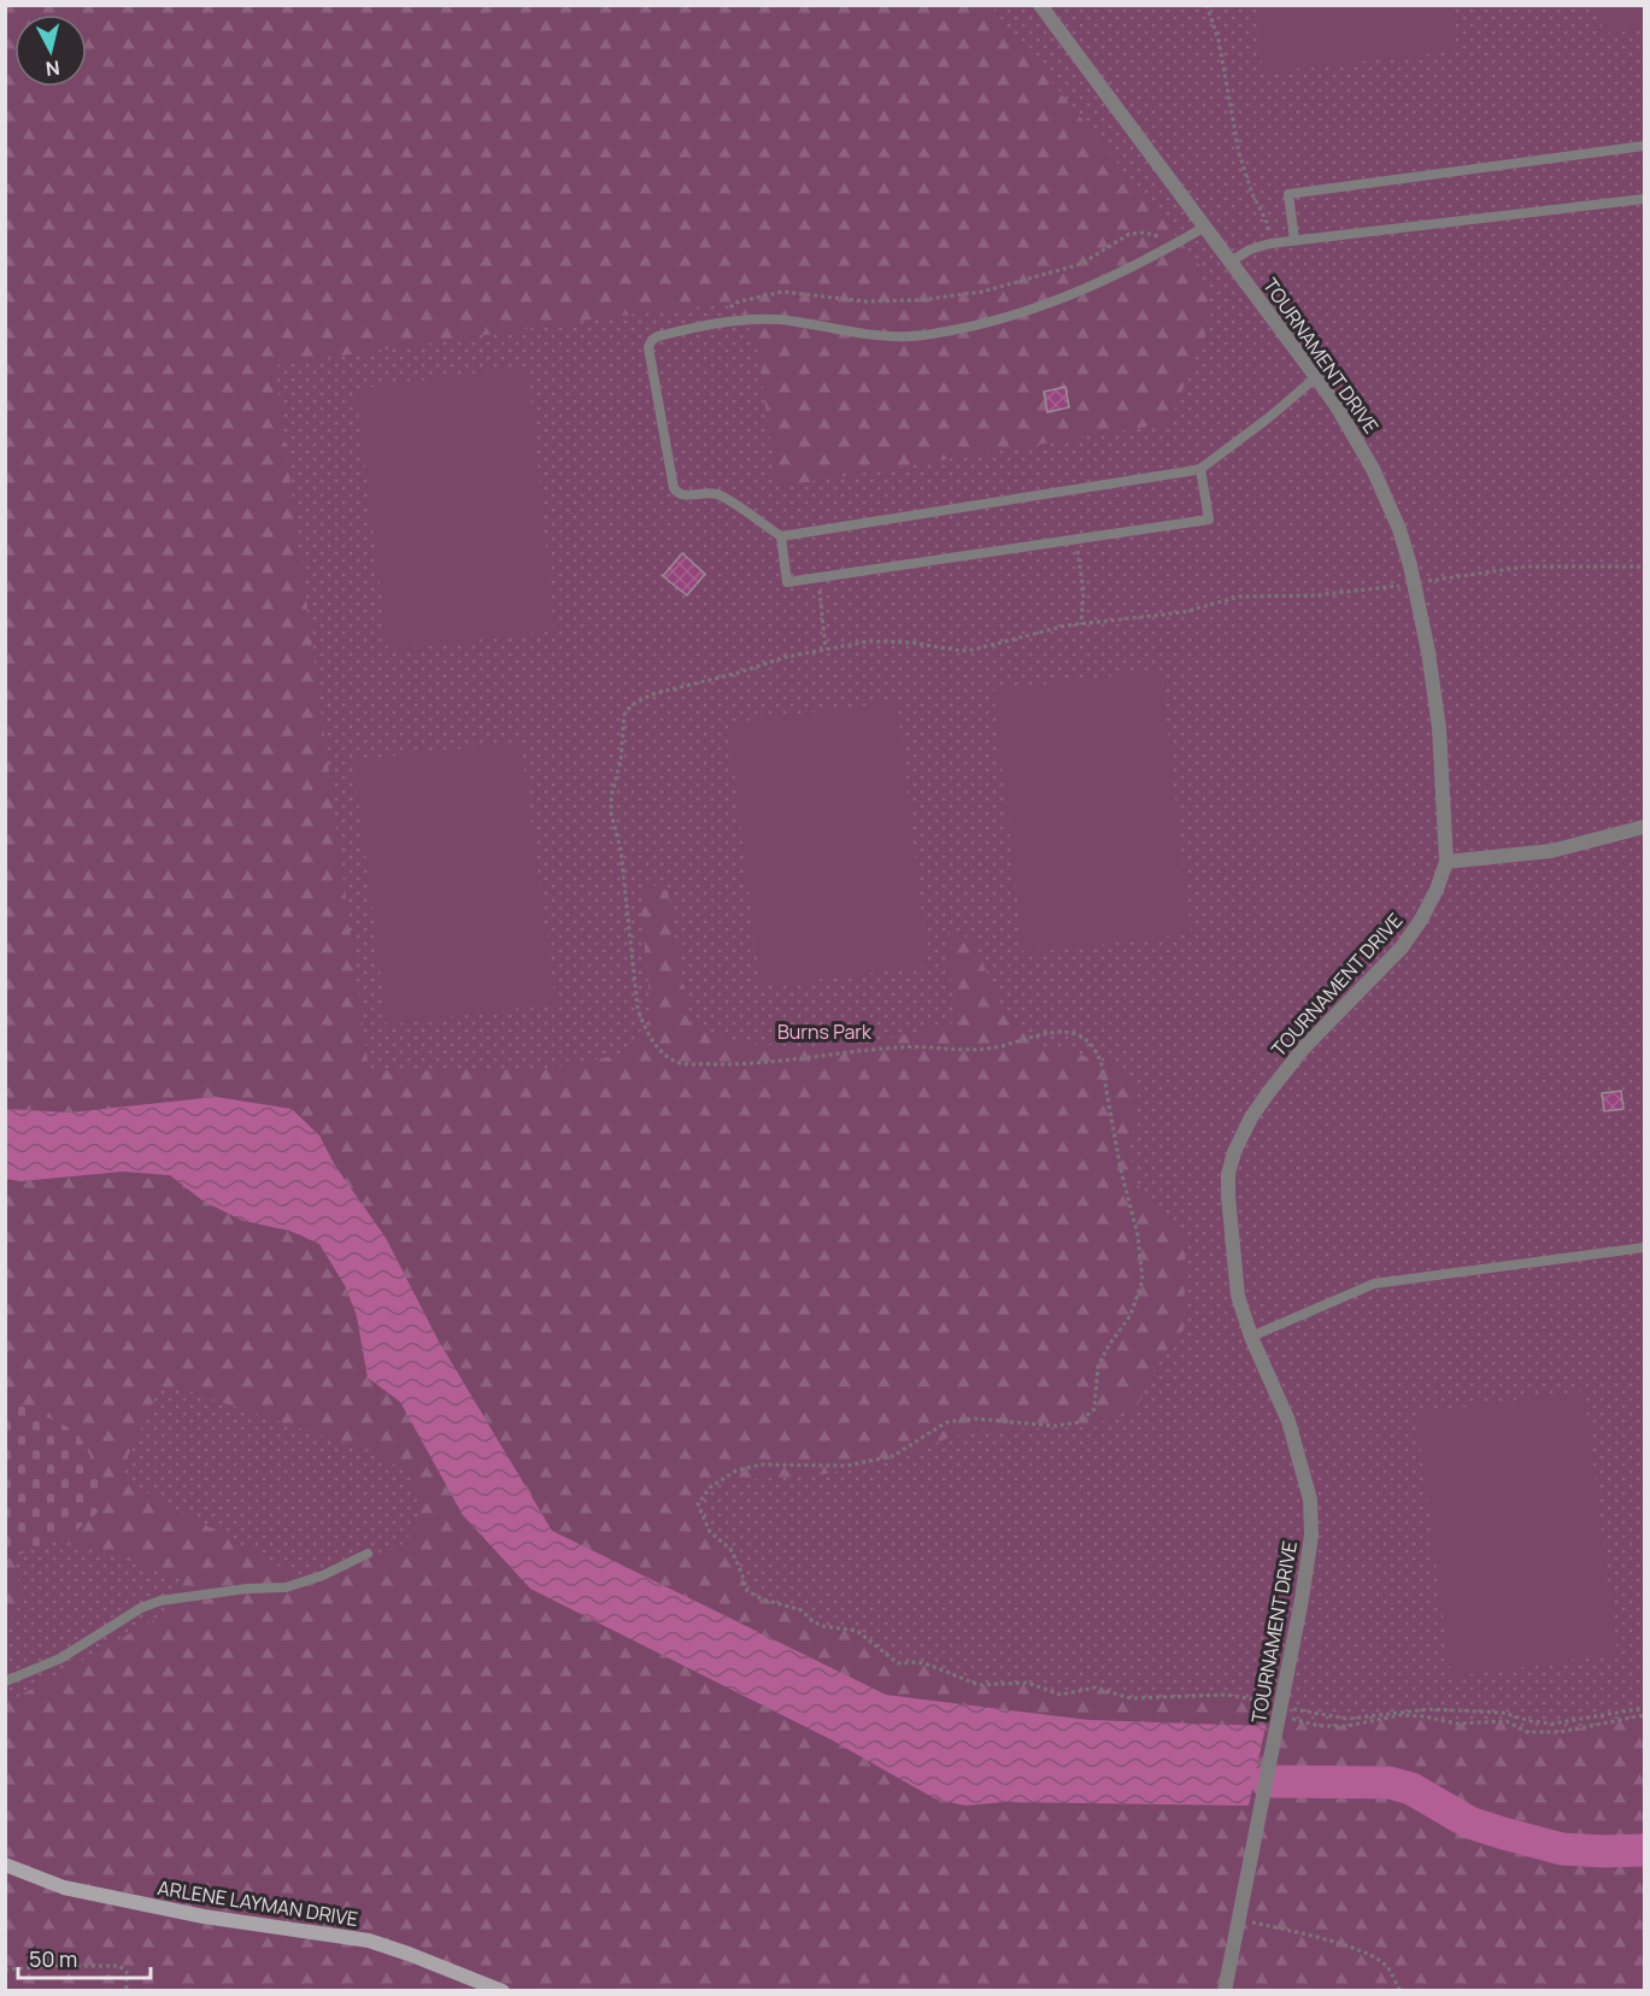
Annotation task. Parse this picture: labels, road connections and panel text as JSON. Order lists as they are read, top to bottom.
{
  "streets": {
    "street": ["TOURNAMENT DRIVE", "ARLENE LAYMAN DRIVE"]
  },
  "parks": ["Burns Park"],
  "scale_bar": "50 m",
  "north": "bottom"
}
